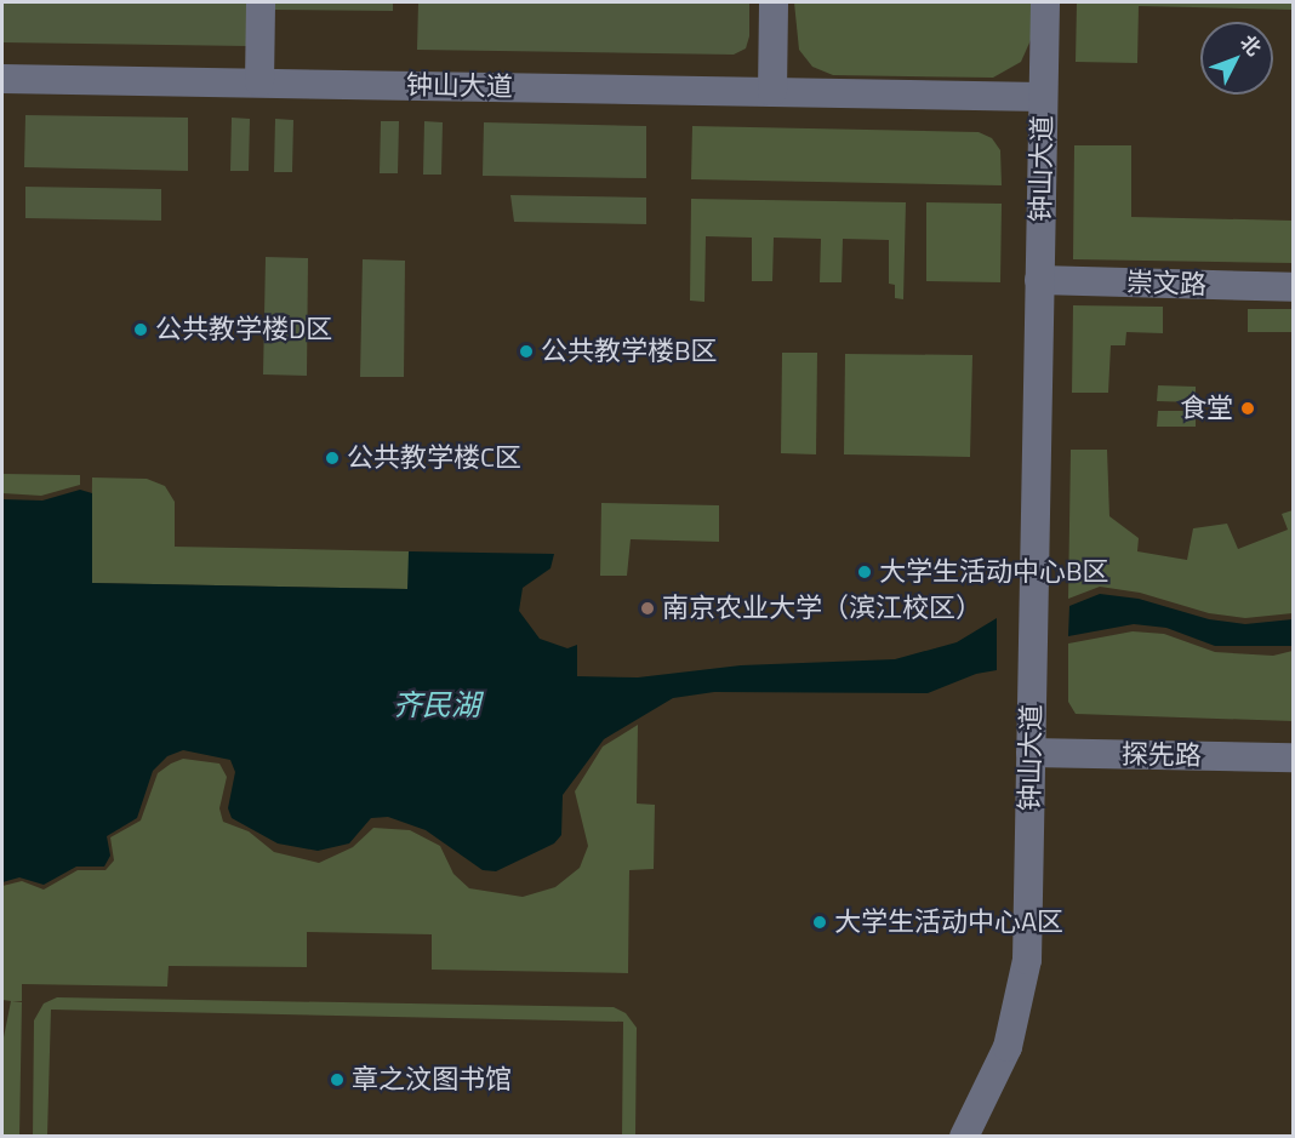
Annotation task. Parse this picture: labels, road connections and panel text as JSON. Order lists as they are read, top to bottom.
{
  "streets": {
    "lane": ["钟山大道", "崇文路", "探先路"]
  },
  "crossings": [
    ["钟山大道", "崇文路"],
    ["钟山大道", "探先路"]
  ],
  "water": ["齐民湖"],
  "places": [
    "公共教学楼D区",
    "公共教学楼B区",
    "食堂",
    "公共教学楼C区",
    "大学生活动中心B区",
    "南京农业大学（滨江校区）",
    "大学生活动中心A区",
    "章之汶图书馆"
  ],
  "north": "top right"
}
